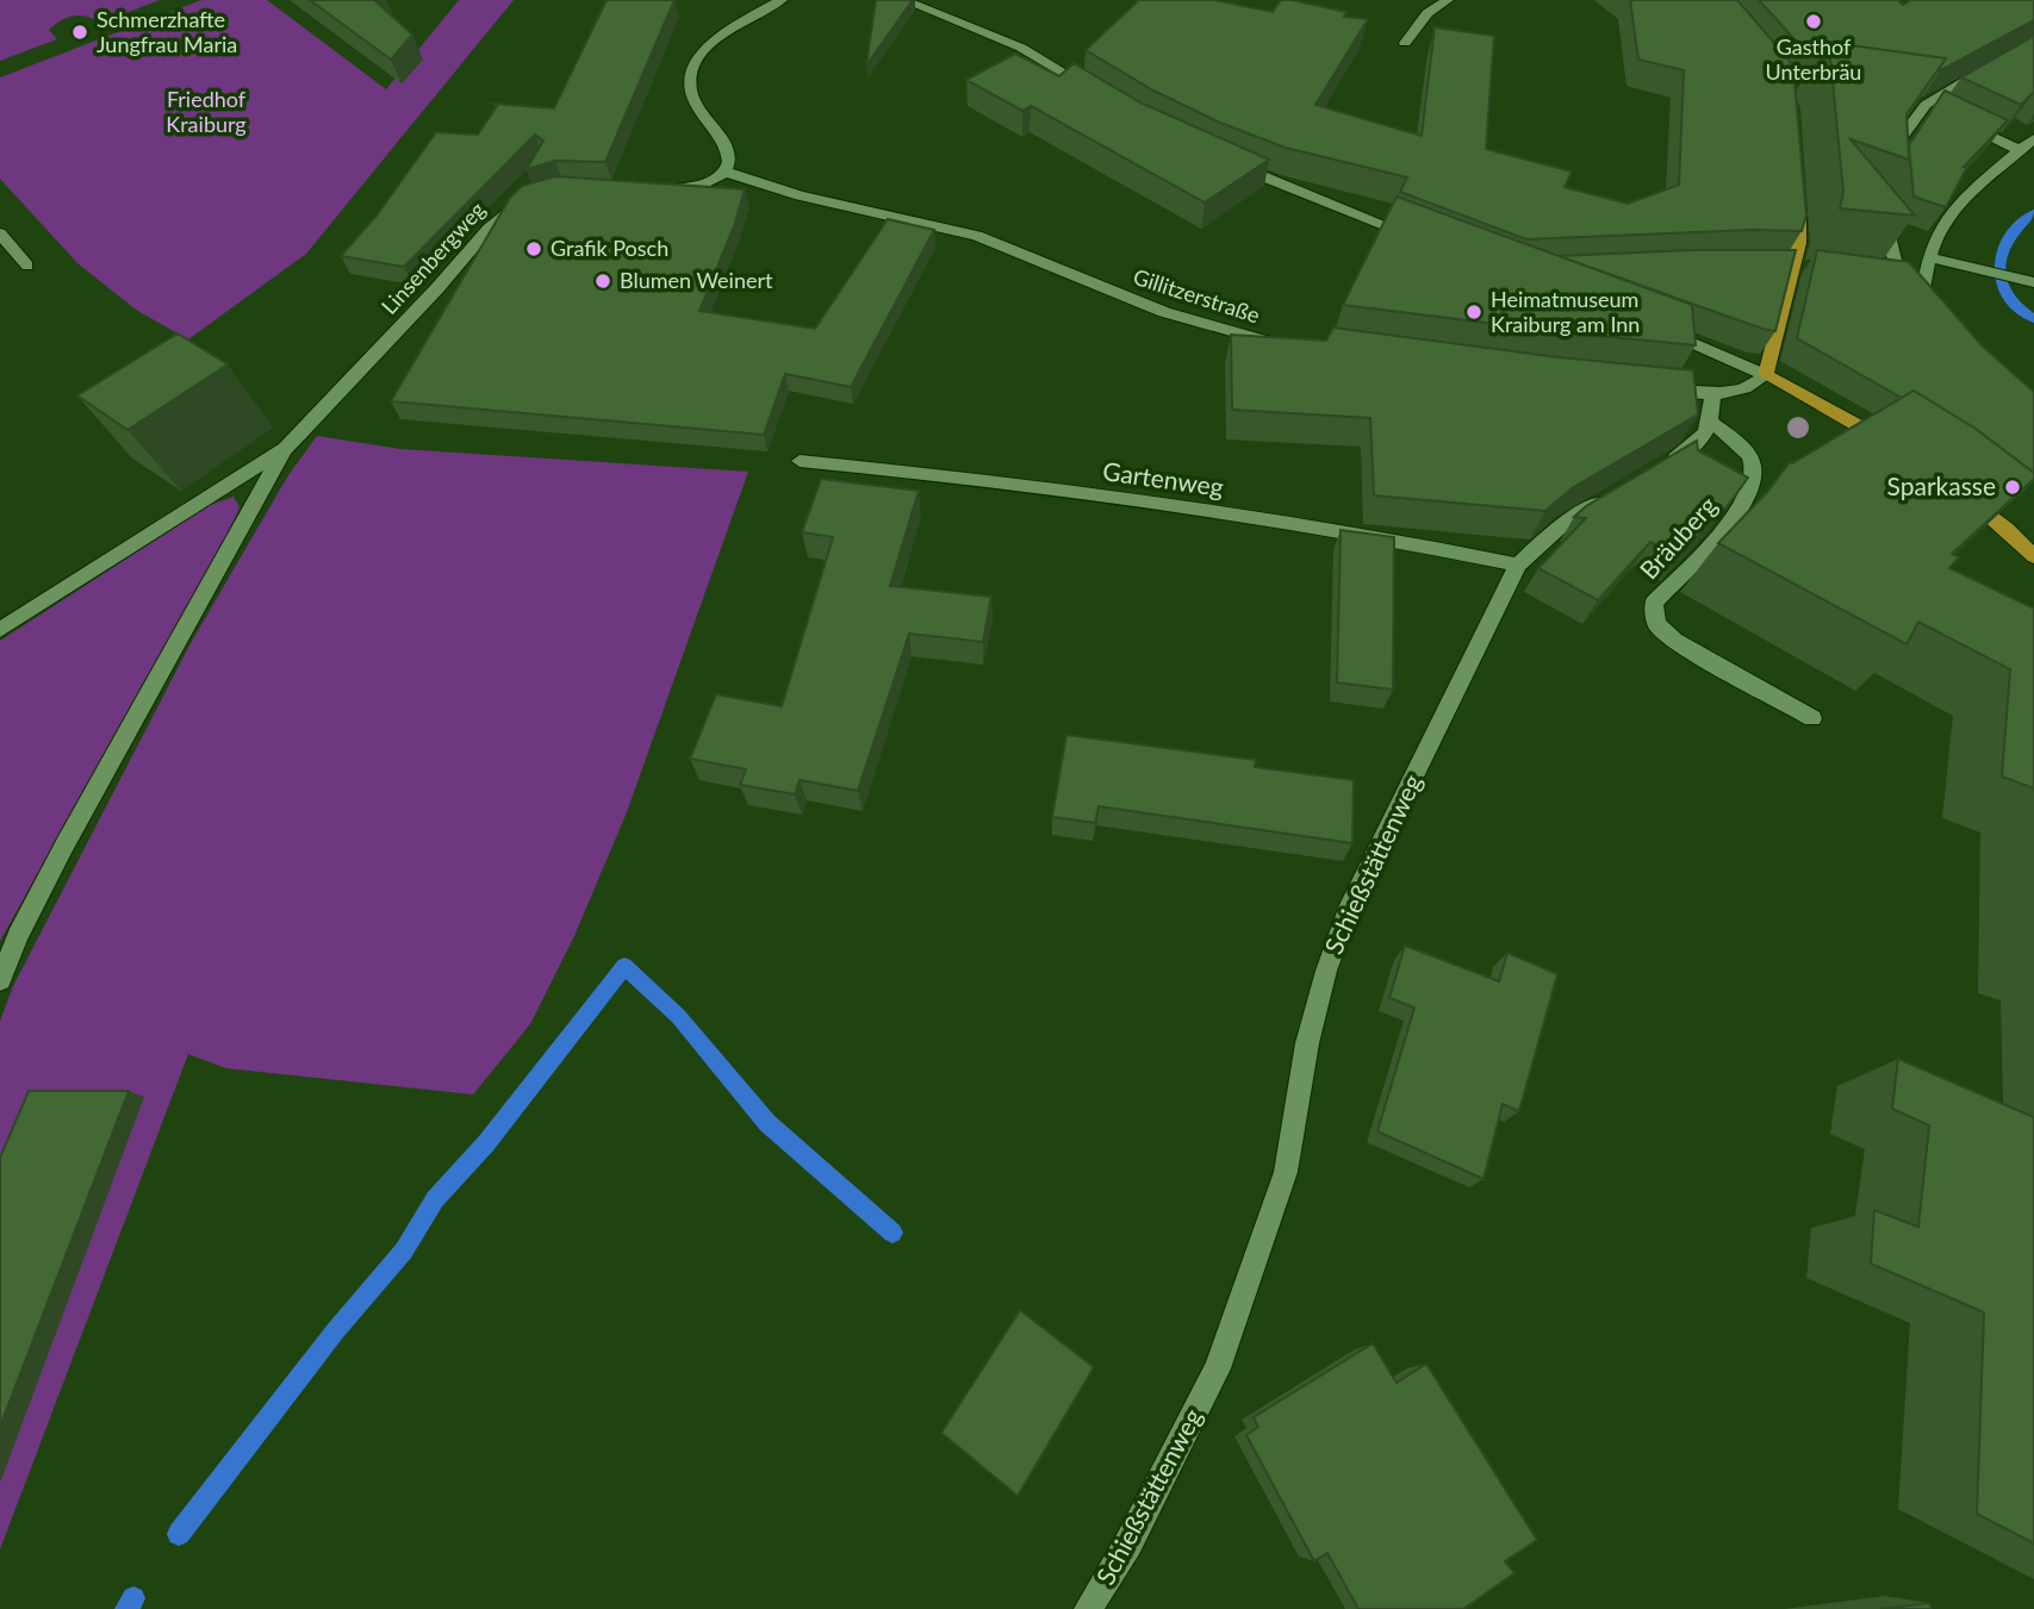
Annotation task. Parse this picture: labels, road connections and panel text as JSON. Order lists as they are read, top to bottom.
{
  "streets": {
    "street": [
      "Linsenbergweg",
      "Gillitzerstraße",
      "Gartenweg",
      "Bräuberg",
      "Schießstättenweg"
    ]
  },
  "crossings": [
    ["Gartenweg", "Schießstättenweg"]
  ],
  "parks": ["Friedhof Kraiburg"],
  "places": [
    "Gasthof Unterbräu",
    "Schmerzhafte Jungfrau Maria",
    "Grafik Posch",
    "Blumen Weinert",
    "Heimatmuseum Kraiburg am Inn",
    "Sparkasse"
  ]
}
